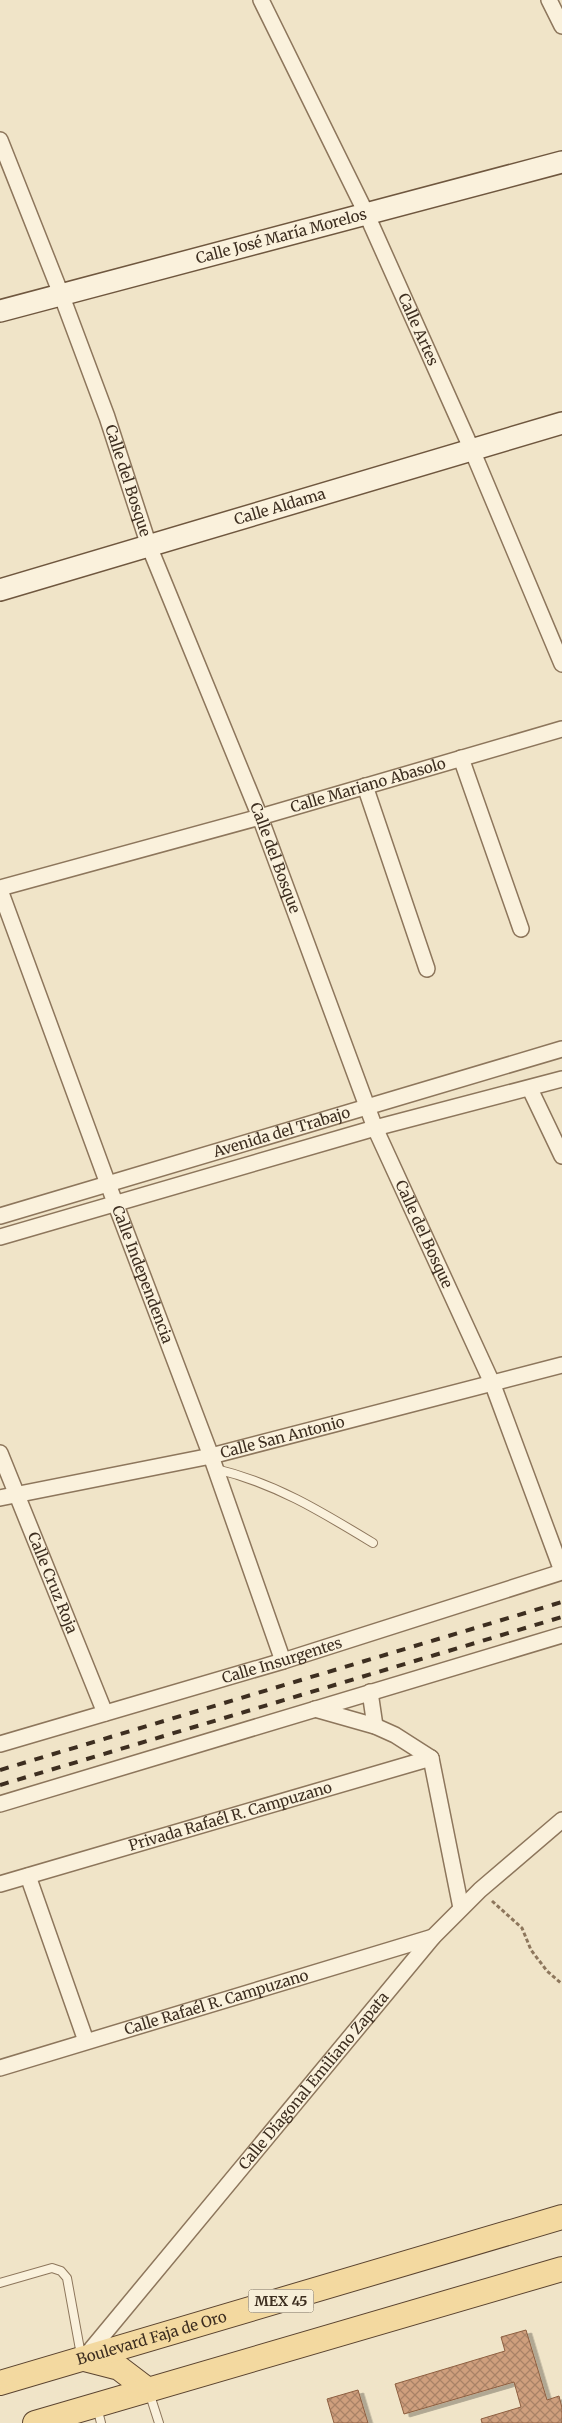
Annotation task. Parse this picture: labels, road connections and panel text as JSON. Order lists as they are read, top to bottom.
{
  "streets": {
    "main road": ["MEX 45", "Boulevard Faja de Oro"],
    "street": [
      "Calle José María Morelos",
      "Calle Artes",
      "Calle del Bosque",
      "Calle Aldama",
      "Calle Mariano Abasolo",
      "Avenida del Trabajo",
      "Calle Independencia",
      "Calle San Antonio",
      "Calle Cruz Roja",
      "Calle Insurgentes",
      "Privada Rafaél R. Campuzano",
      "Calle Rafaél R. Campuzano",
      "Calle Diagonal Emiliano Zapata"
    ]
  },
  "crossings": [
    ["Calle José María Morelos", "Calle Artes"],
    ["Calle José María Morelos", "Calle del Bosque"],
    ["Calle Artes", "Calle Aldama"],
    ["Calle del Bosque", "Calle Aldama"],
    ["Calle del Bosque", "Calle Mariano Abasolo"],
    ["Calle del Bosque", "Avenida del Trabajo"],
    ["Calle del Bosque", "Calle San Antonio"],
    ["Calle del Bosque", "Calle Insurgentes"],
    ["Calle Mariano Abasolo", "Calle Independencia"],
    ["Avenida del Trabajo", "Calle Independencia"],
    ["Calle Independencia", "Calle San Antonio"],
    ["Calle Independencia", "Calle Insurgentes"],
    ["Calle San Antonio", "Calle Cruz Roja"],
    ["Calle Cruz Roja", "Calle Insurgentes"],
    ["Calle Rafaél R. Campuzano", "Calle Diagonal Emiliano Zapata"],
    ["Calle Diagonal Emiliano Zapata", "Boulevard Faja de Oro"]
  ]
}
